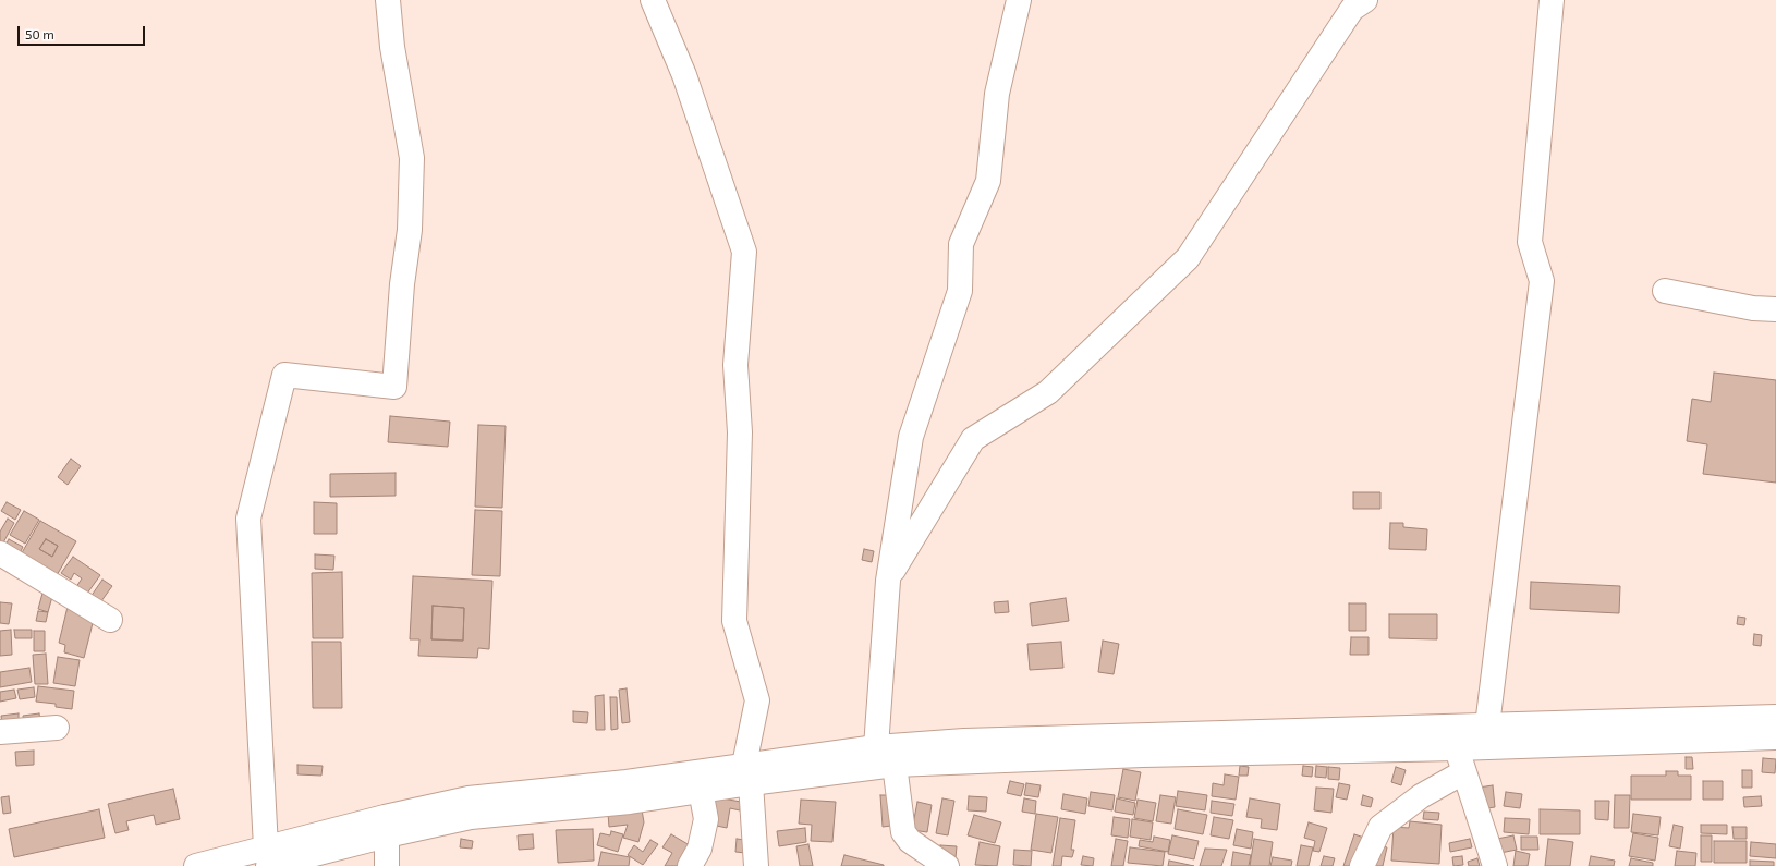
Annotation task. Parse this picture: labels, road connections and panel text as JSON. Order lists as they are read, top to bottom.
{
  "scale_bar": "50 m"
}
